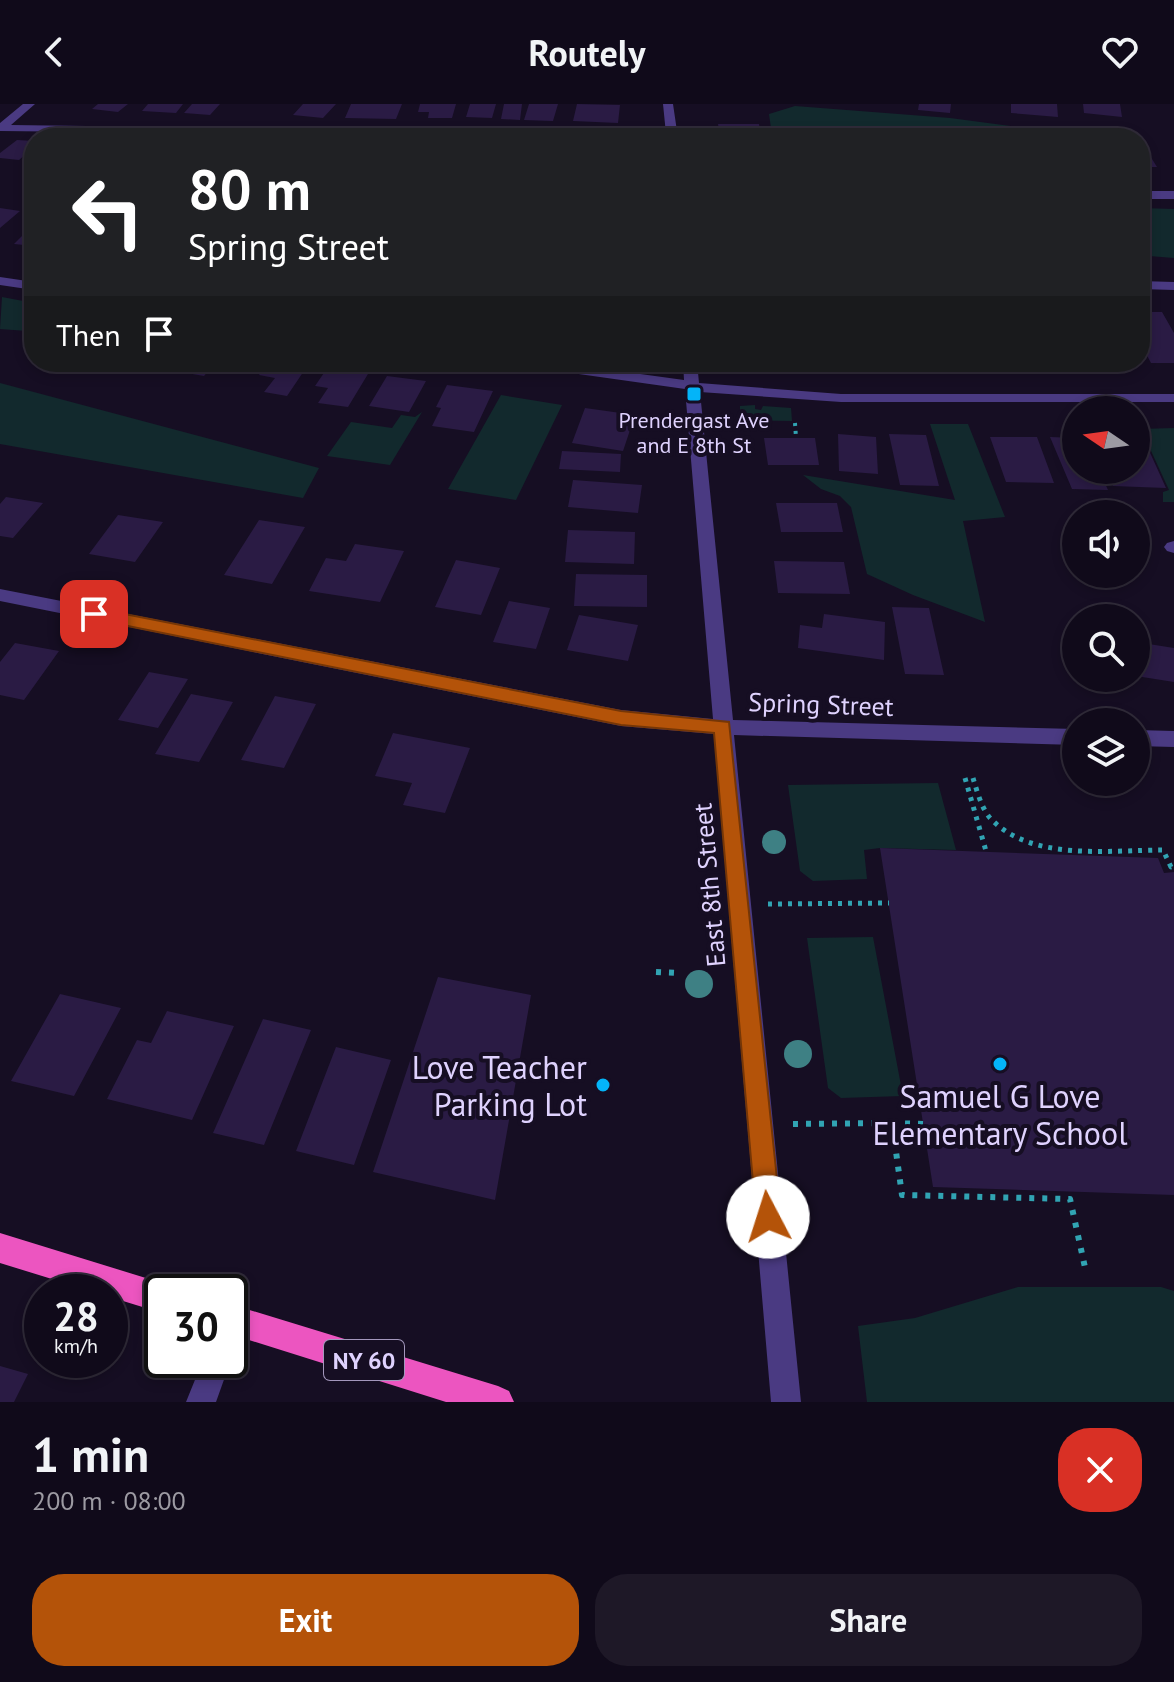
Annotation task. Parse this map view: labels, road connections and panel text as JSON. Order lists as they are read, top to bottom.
{
  "streets": {
    "highway": ["NY 60"],
    "street": ["Spring Street", "East 8th Street"]
  },
  "crossings": [
    ["Spring Street", "East 8th Street"]
  ],
  "places": {
    "transit": ["Prendergast Ave and E 8th St"],
    "other": ["Samuel G Love Elementary School", "Love Teacher Parking Lot"]
  },
  "north": "left",
  "page": {
    "header": "Routely",
    "turn": ["80 m", "Spring Street"],
    "then": "Then",
    "speed": "28 km/h",
    "limit": "30",
    "heading": ["1 min", "200 m · 08:00"],
    "buttons": ["Exit", "Share"]
  }
}
